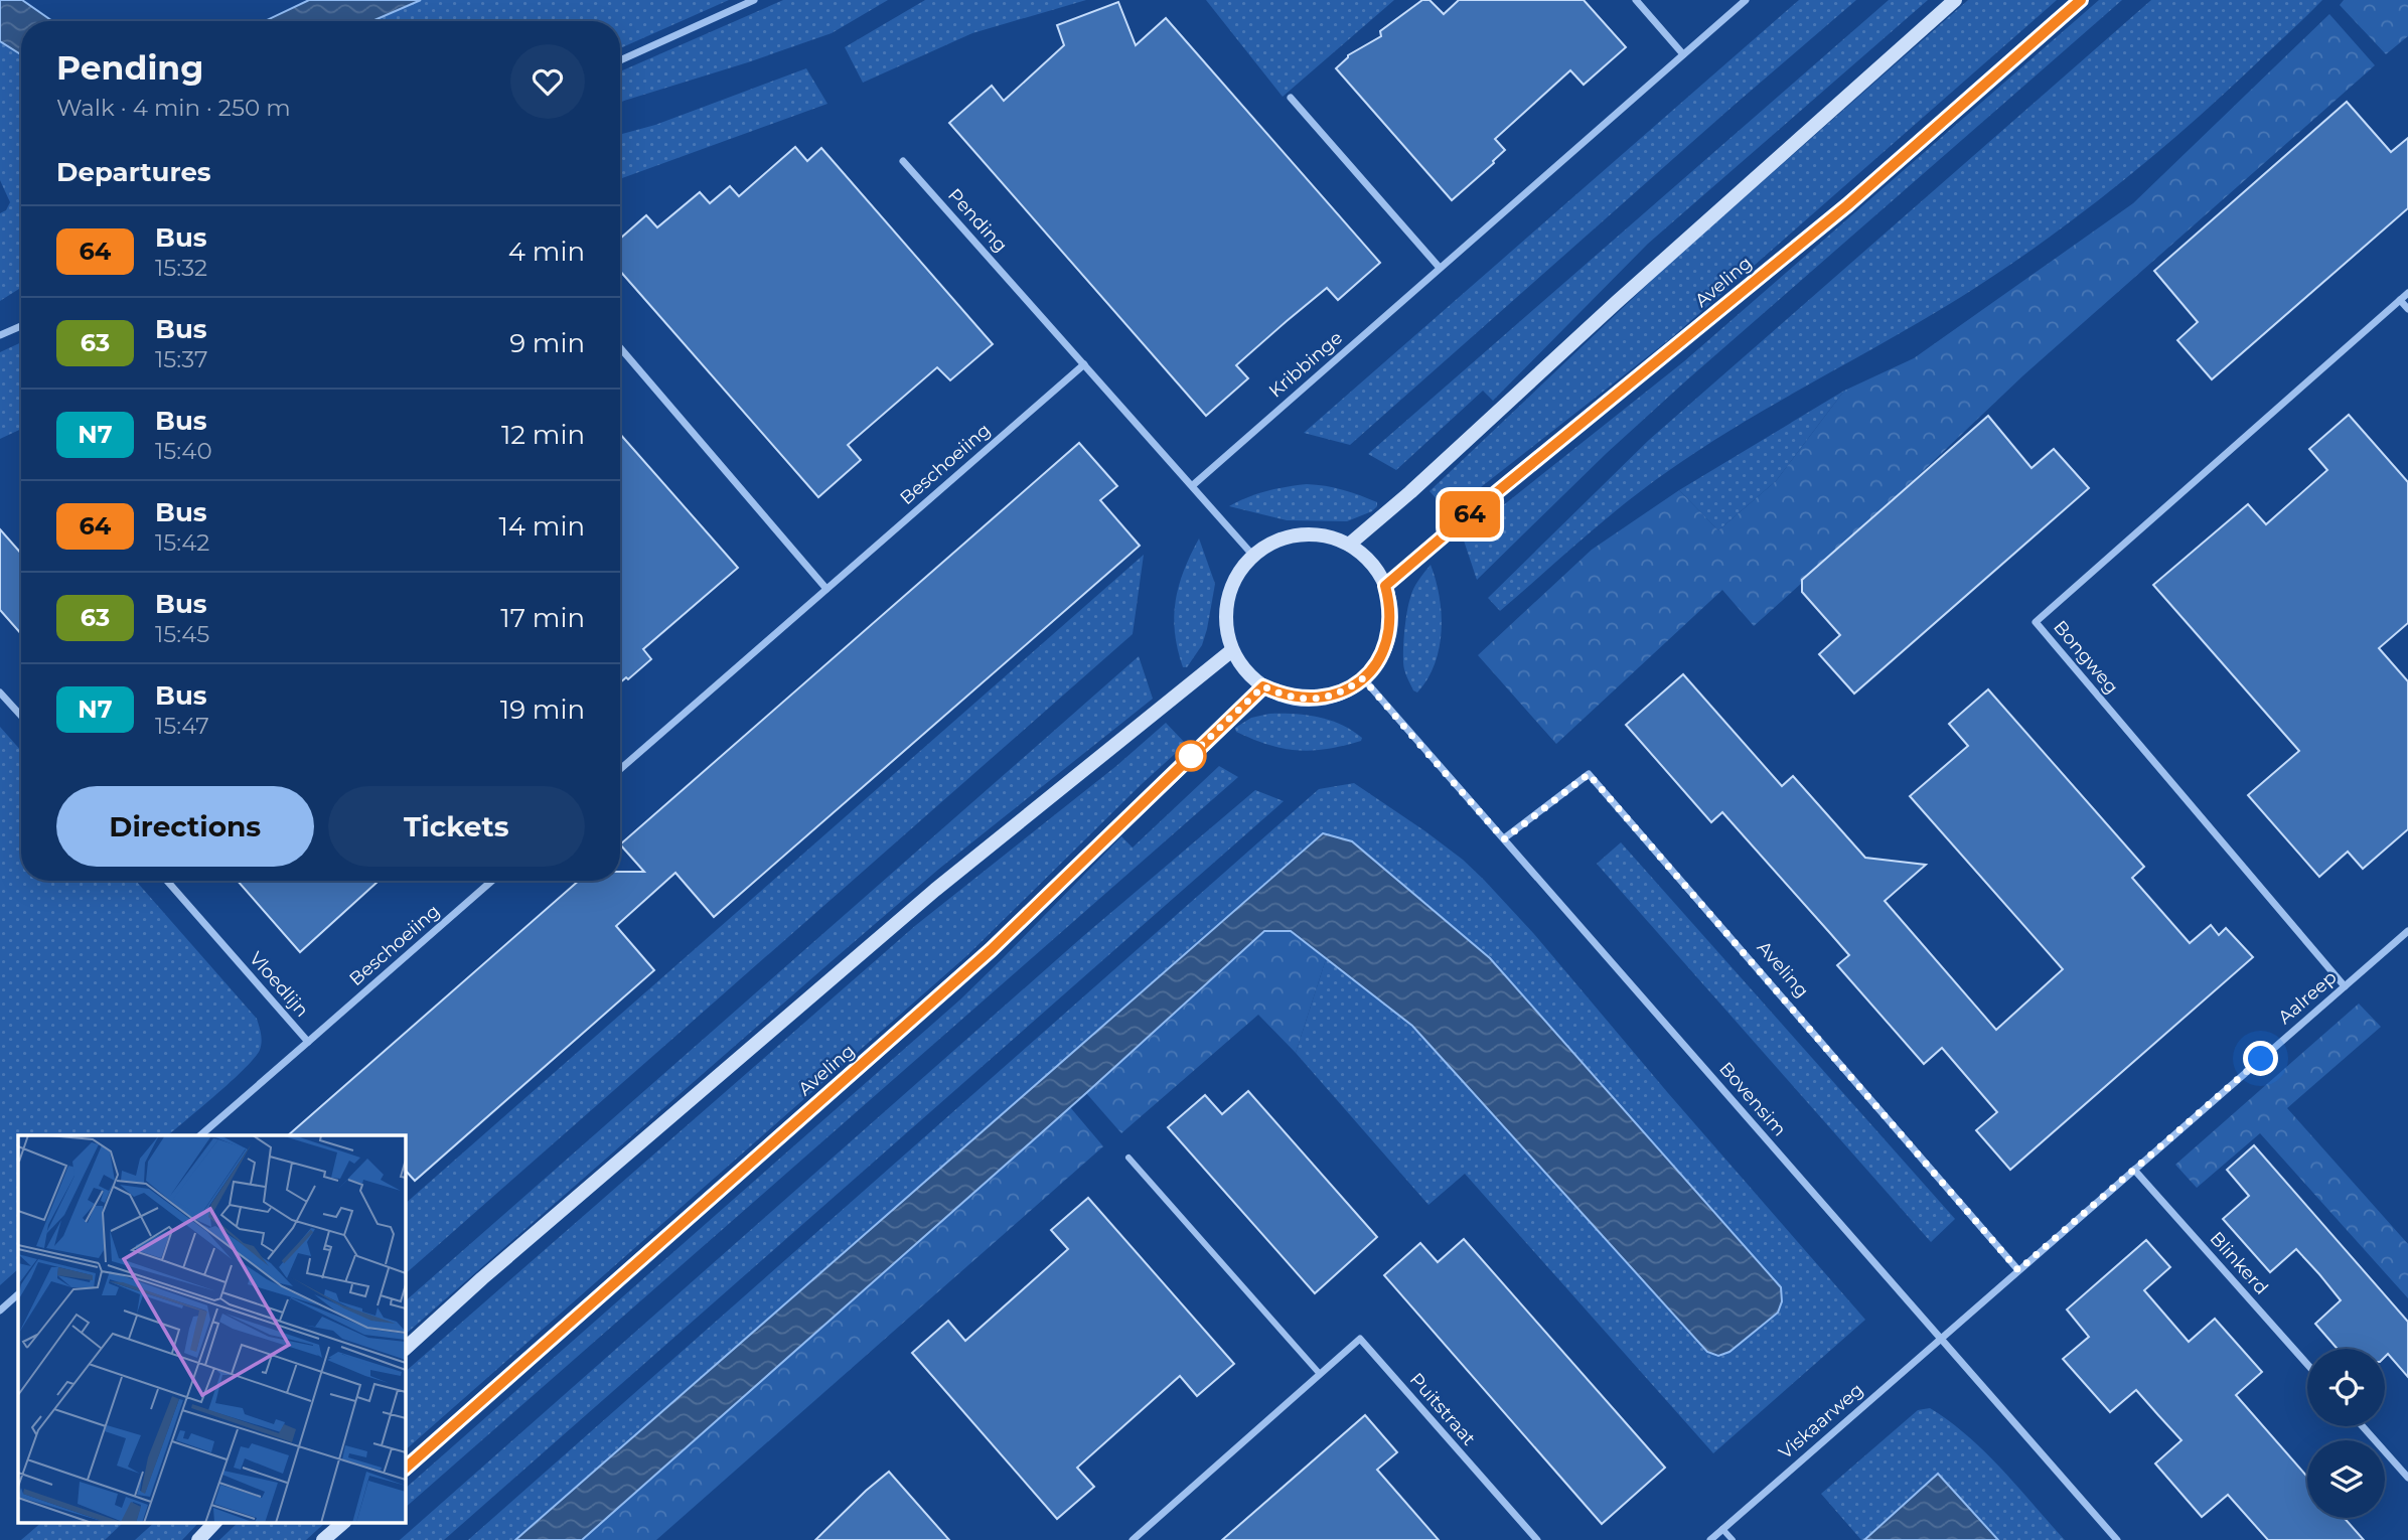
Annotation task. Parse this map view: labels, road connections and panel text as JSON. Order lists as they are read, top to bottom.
{
  "streets": {
    "main road": ["Aveling"],
    "street": [
      "Pending",
      "Kribbinge",
      "Beschoeiing",
      "Bongweg",
      "Vloedlijn",
      "Aalreep",
      "Bovensim",
      "Blinkerd",
      "Puitstraat",
      "Viskaarweg"
    ]
  },
  "crossings": [
    ["Pending", "Aveling"],
    ["Pending", "Kribbinge"],
    ["Pending", "Beschoeiing"],
    ["Pending", "Bovensim"],
    ["Aveling", "Aalreep"],
    ["Aveling", "Bovensim"],
    ["Beschoeiing", "Vloedlijn"],
    ["Bongweg", "Aalreep"],
    ["Aalreep", "Bovensim"],
    ["Aalreep", "Blinkerd"],
    ["Aalreep", "Viskaarweg"],
    ["Bovensim", "Viskaarweg"]
  ],
  "lines": ["bus line 64"],
  "page": {
    "on_map": "64",
    "heading": [
      ["Pending", "Walk · 4 min · 250 m"],
      "Departures"
    ],
    "list": [
      {
        "mark": "64",
        "name": "Bus",
        "note": "15:32",
        "value": "4 min"
      },
      {
        "mark": "63",
        "name": "Bus",
        "note": "15:37",
        "value": "9 min"
      },
      {
        "mark": "N7",
        "name": "Bus",
        "note": "15:40",
        "value": "12 min"
      },
      {
        "mark": "64",
        "name": "Bus",
        "note": "15:42",
        "value": "14 min"
      },
      {
        "mark": "63",
        "name": "Bus",
        "note": "15:45",
        "value": "17 min"
      },
      {
        "mark": "N7",
        "name": "Bus",
        "note": "15:47",
        "value": "19 min"
      }
    ],
    "buttons": ["Directions", "Tickets"]
  }
}
